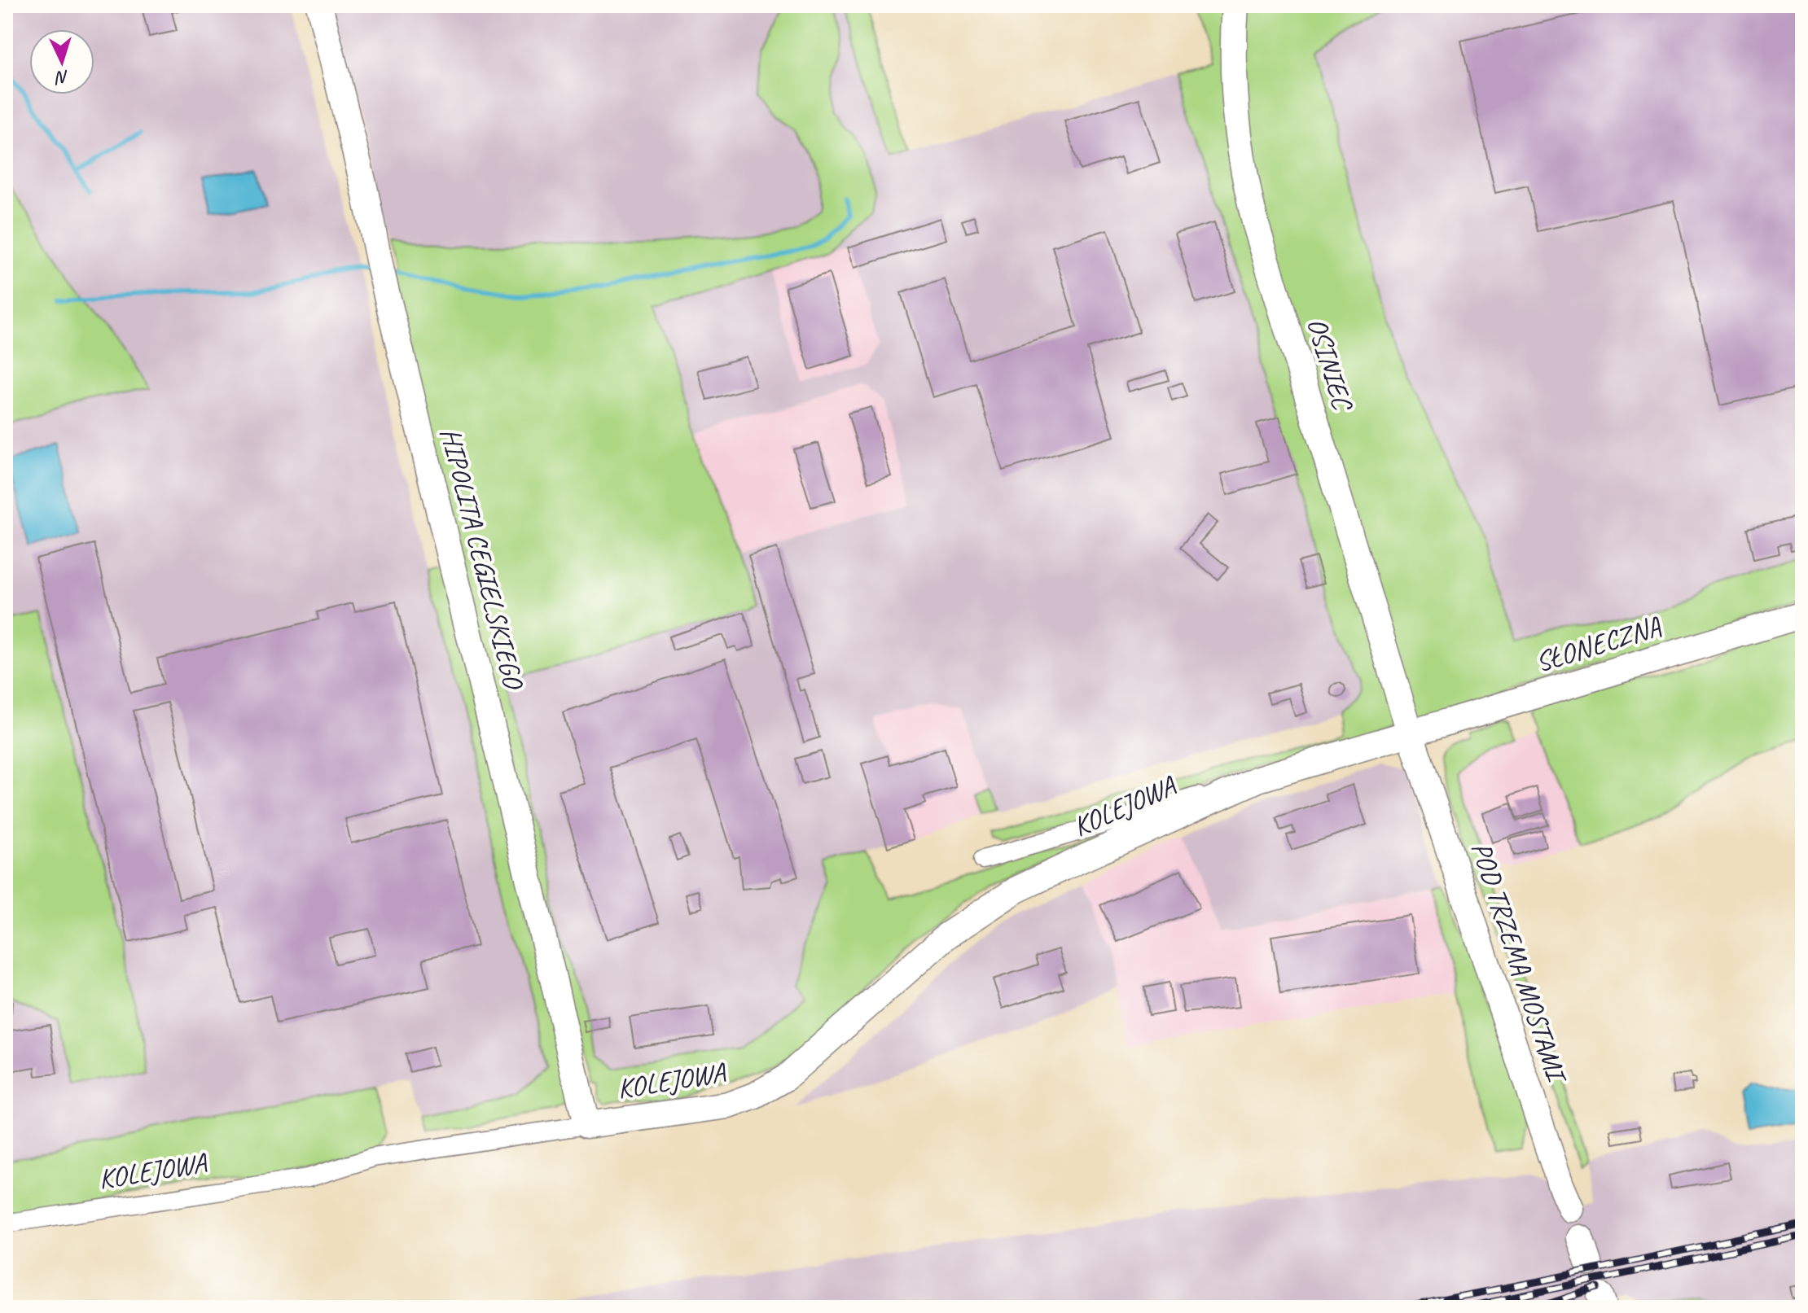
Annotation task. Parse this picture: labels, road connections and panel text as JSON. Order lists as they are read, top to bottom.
{
  "streets": {
    "street": [
      "OSINIEC",
      "HIPOLITA CEGIELSKIEGO",
      "SŁONECZNA",
      "KOLEJOWA",
      "POD TRZEMA MOSTAMI"
    ]
  },
  "crossings": [
    ["OSINIEC", "SŁONECZNA"],
    ["OSINIEC", "KOLEJOWA"],
    ["OSINIEC", "POD TRZEMA MOSTAMI"],
    ["HIPOLITA CEGIELSKIEGO", "KOLEJOWA"],
    ["SŁONECZNA", "KOLEJOWA"],
    ["SŁONECZNA", "POD TRZEMA MOSTAMI"],
    ["KOLEJOWA", "POD TRZEMA MOSTAMI"]
  ],
  "north": "bottom"
}
